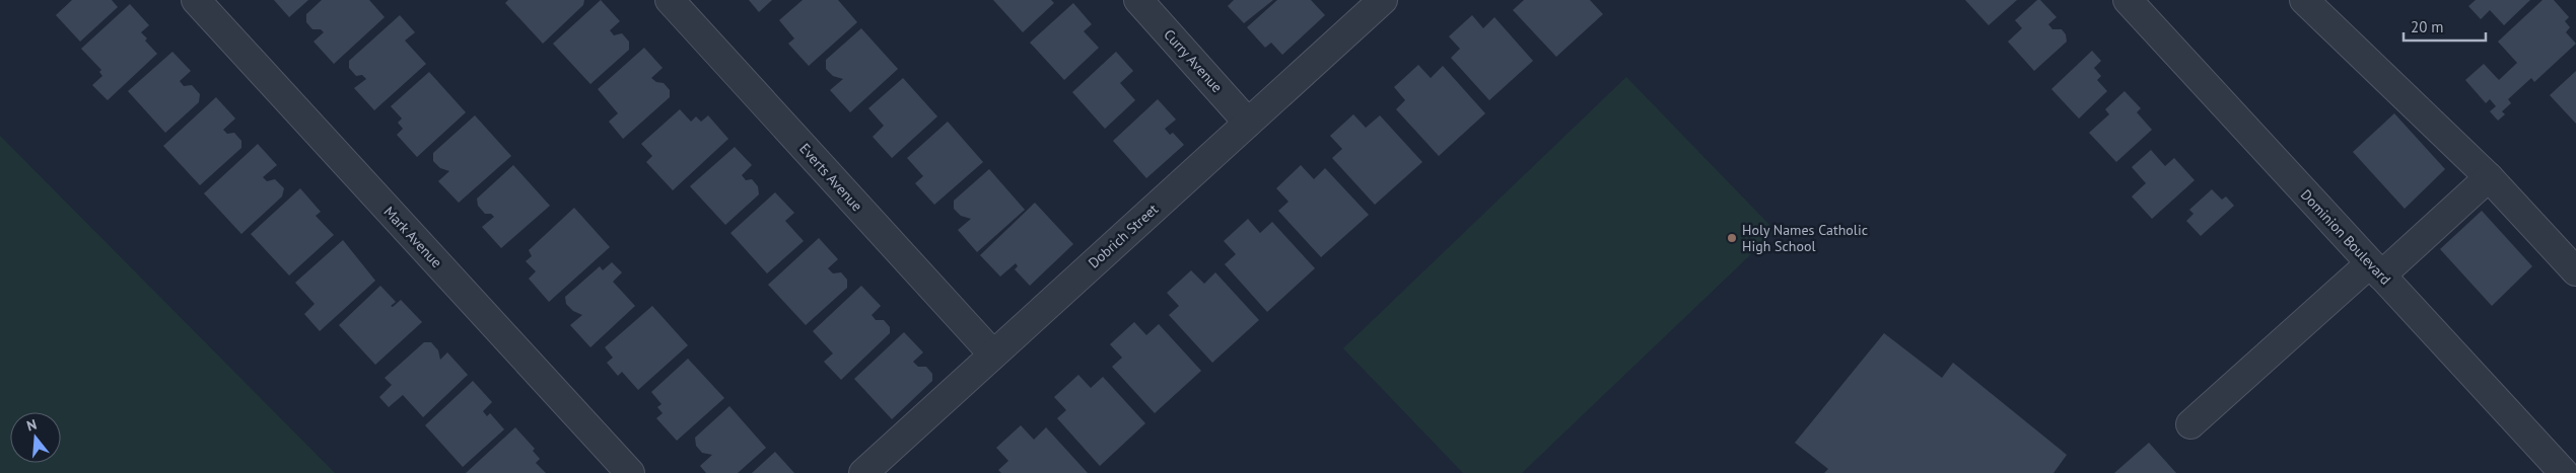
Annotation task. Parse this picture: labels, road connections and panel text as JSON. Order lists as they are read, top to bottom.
{
  "streets": {
    "street": [
      "Curry Avenue",
      "Everts Avenue",
      "Dobrich Street",
      "Mark Avenue",
      "Dominion Boulevard"
    ]
  },
  "crossings": [
    ["Curry Avenue", "Dobrich Street"],
    ["Everts Avenue", "Dobrich Street"]
  ],
  "places": ["Holy Names Catholic High School"],
  "scale_bar": "20 m",
  "north": "top"
}
